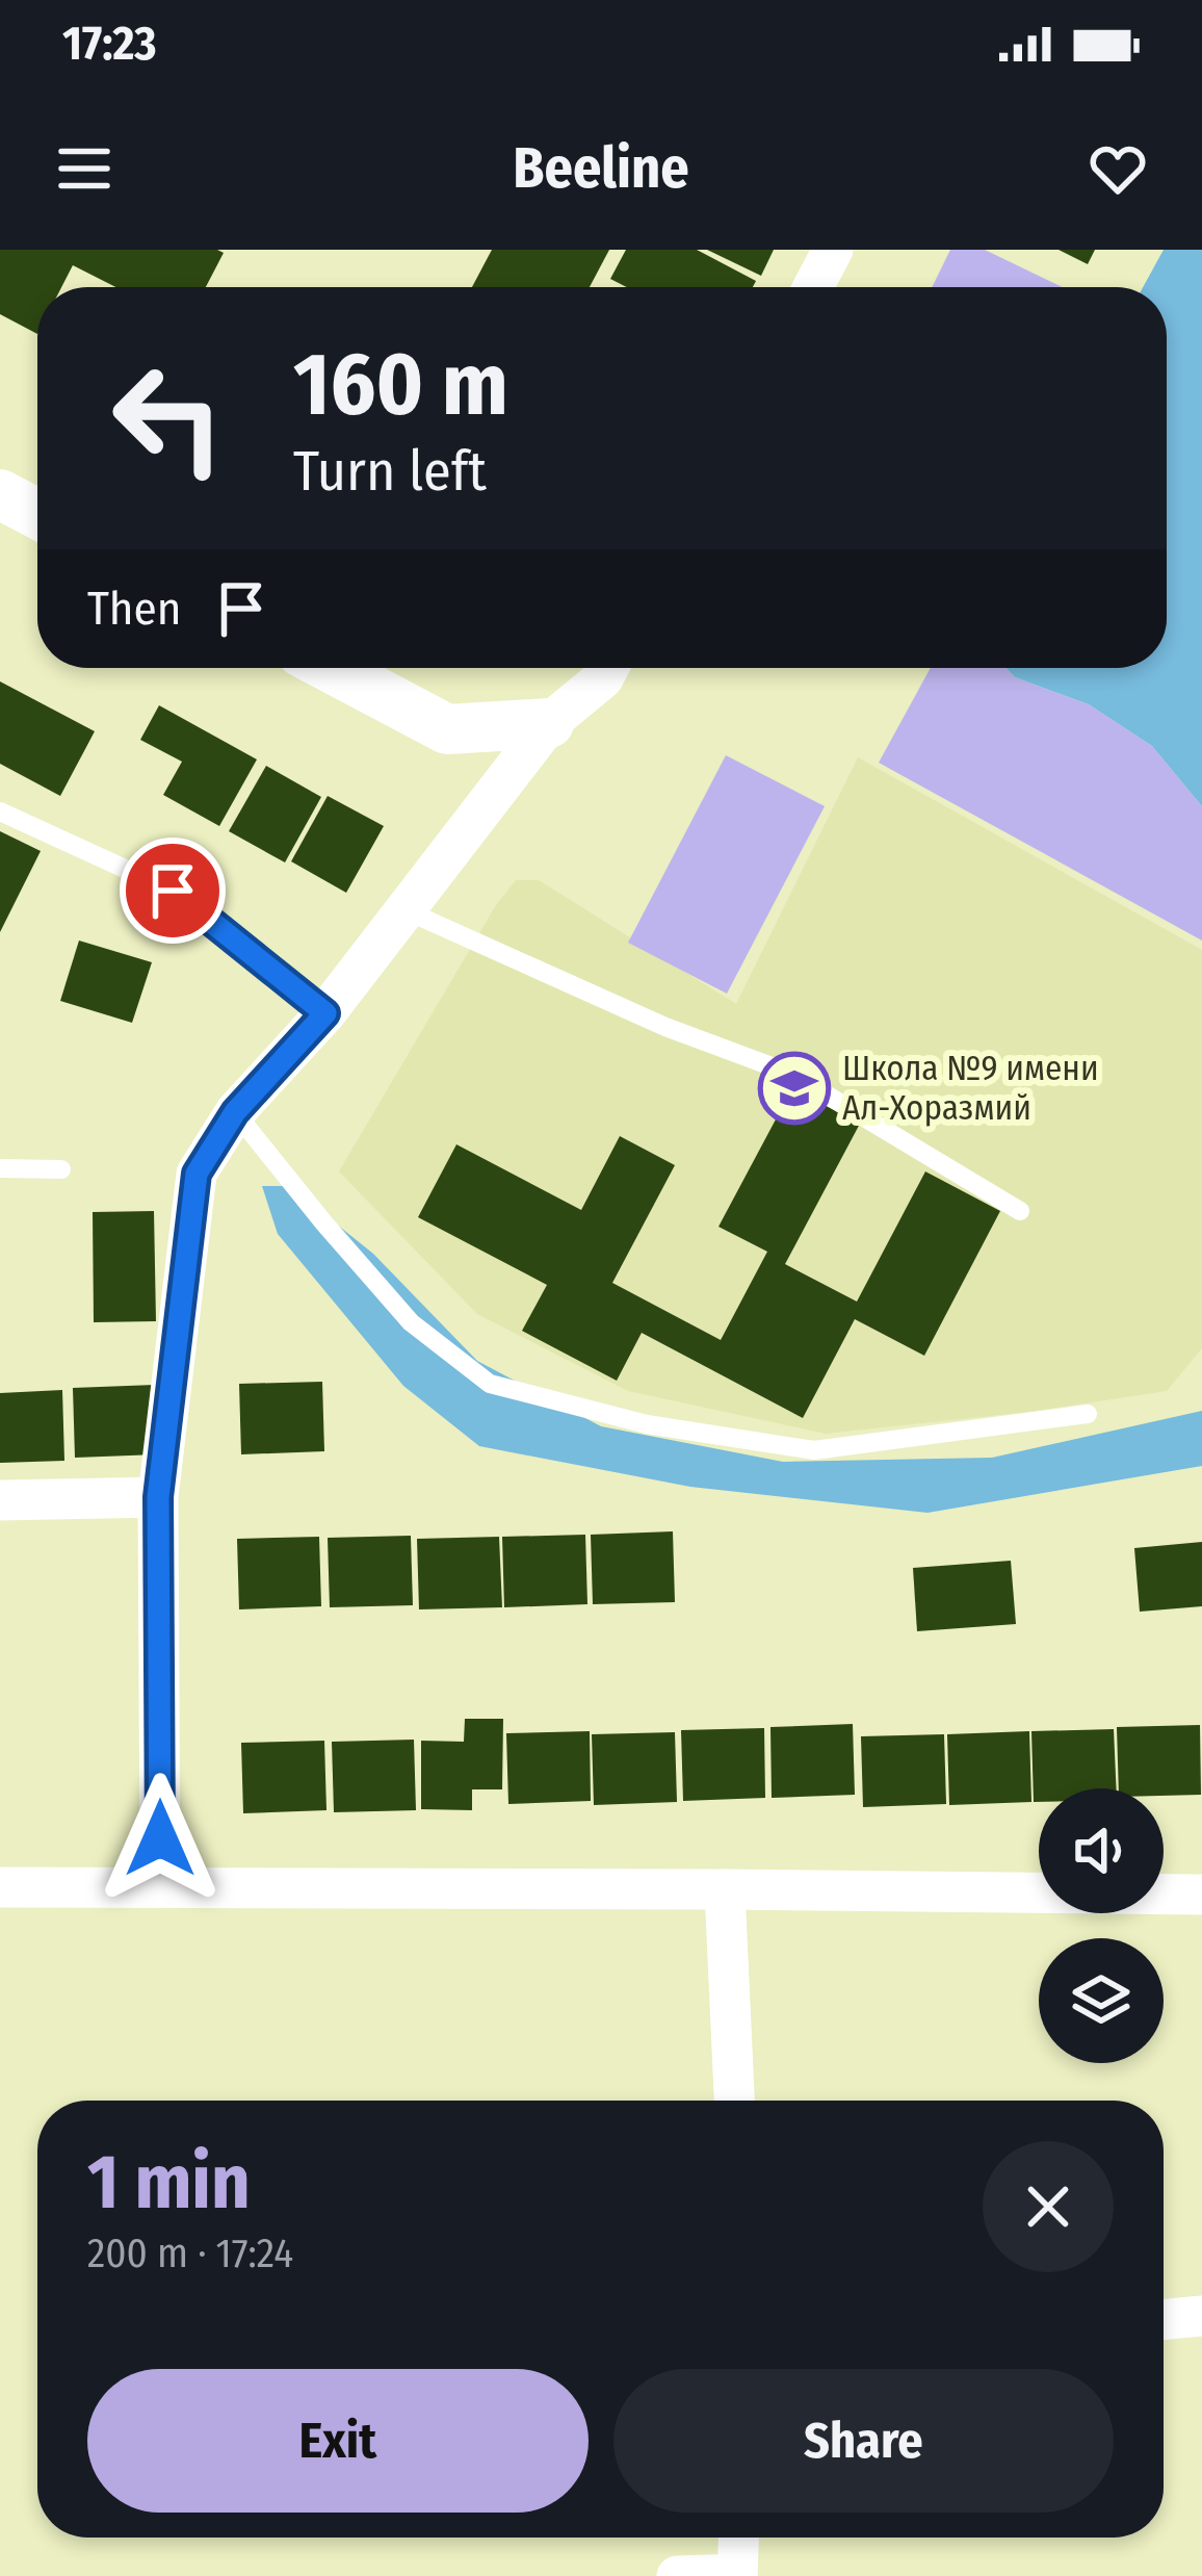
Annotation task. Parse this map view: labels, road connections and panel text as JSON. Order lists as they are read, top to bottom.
{
  "places": {
    "school or university": ["Школа №9 имени Ал-Хоразмий"]
  },
  "page": {
    "status": "17:23",
    "header": "Beeline",
    "turn": ["160 m", "Turn left"],
    "then": "Then",
    "heading": ["1 min", "200 m · 17:24"],
    "buttons": ["Exit", "Share"]
  }
}
